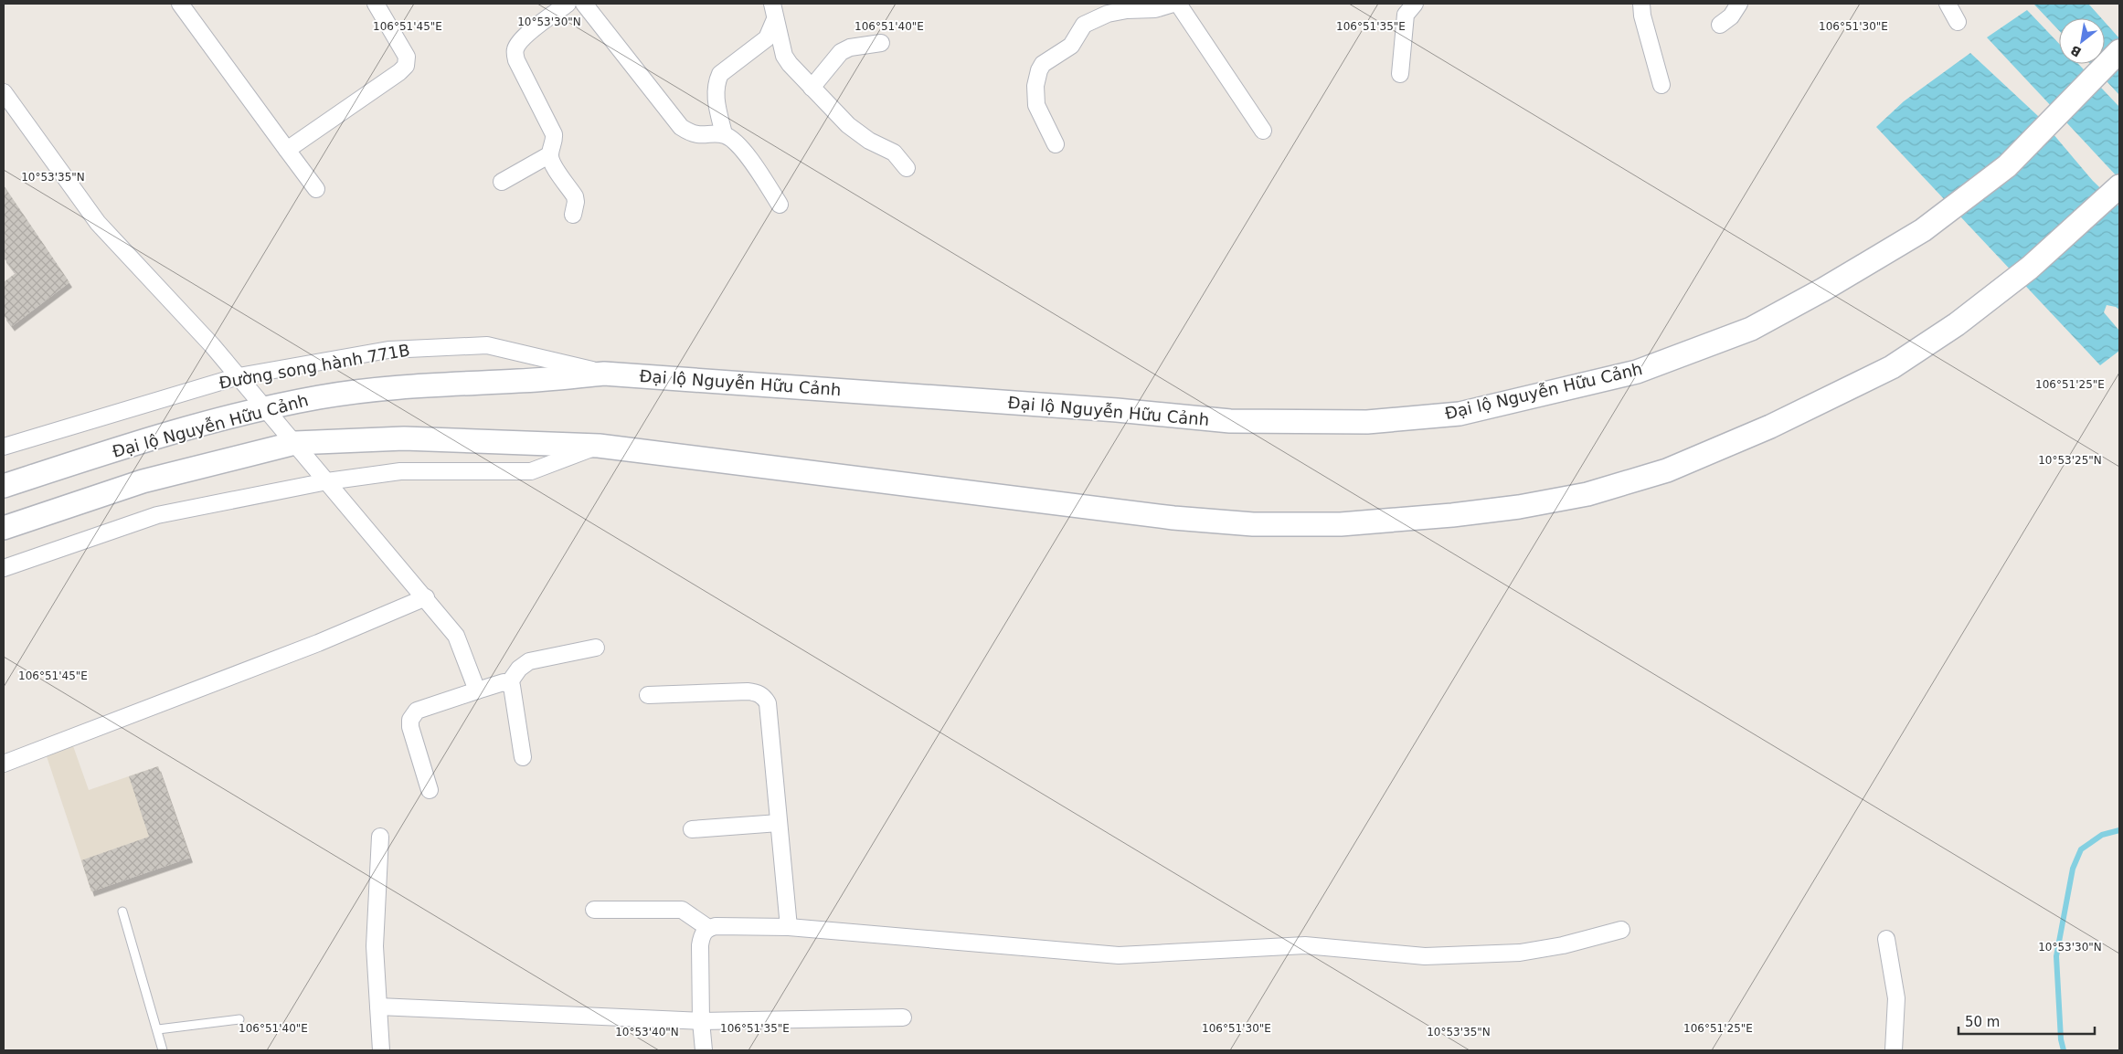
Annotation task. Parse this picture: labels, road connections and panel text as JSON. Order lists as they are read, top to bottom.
{
  "streets": {
    "main road": ["Đại lộ Nguyễn Hữu Cảnh"],
    "street": ["Đường song hành 771B"]
  },
  "crossings": [
    ["Đường song hành 771B", "Đại lộ Nguyễn Hữu Cảnh"]
  ],
  "scale_bar": "50 m",
  "north": "bottom left",
  "coordinates": [
    "10°53'30\"N",
    "106°51'40\"E",
    "106°51'35\"E",
    "106°51'45\"E",
    "106°51'30\"E",
    "10°53'35\"N",
    "106°51'25\"E",
    "10°53'25\"N",
    "10°53'40\"N"
  ]
}
